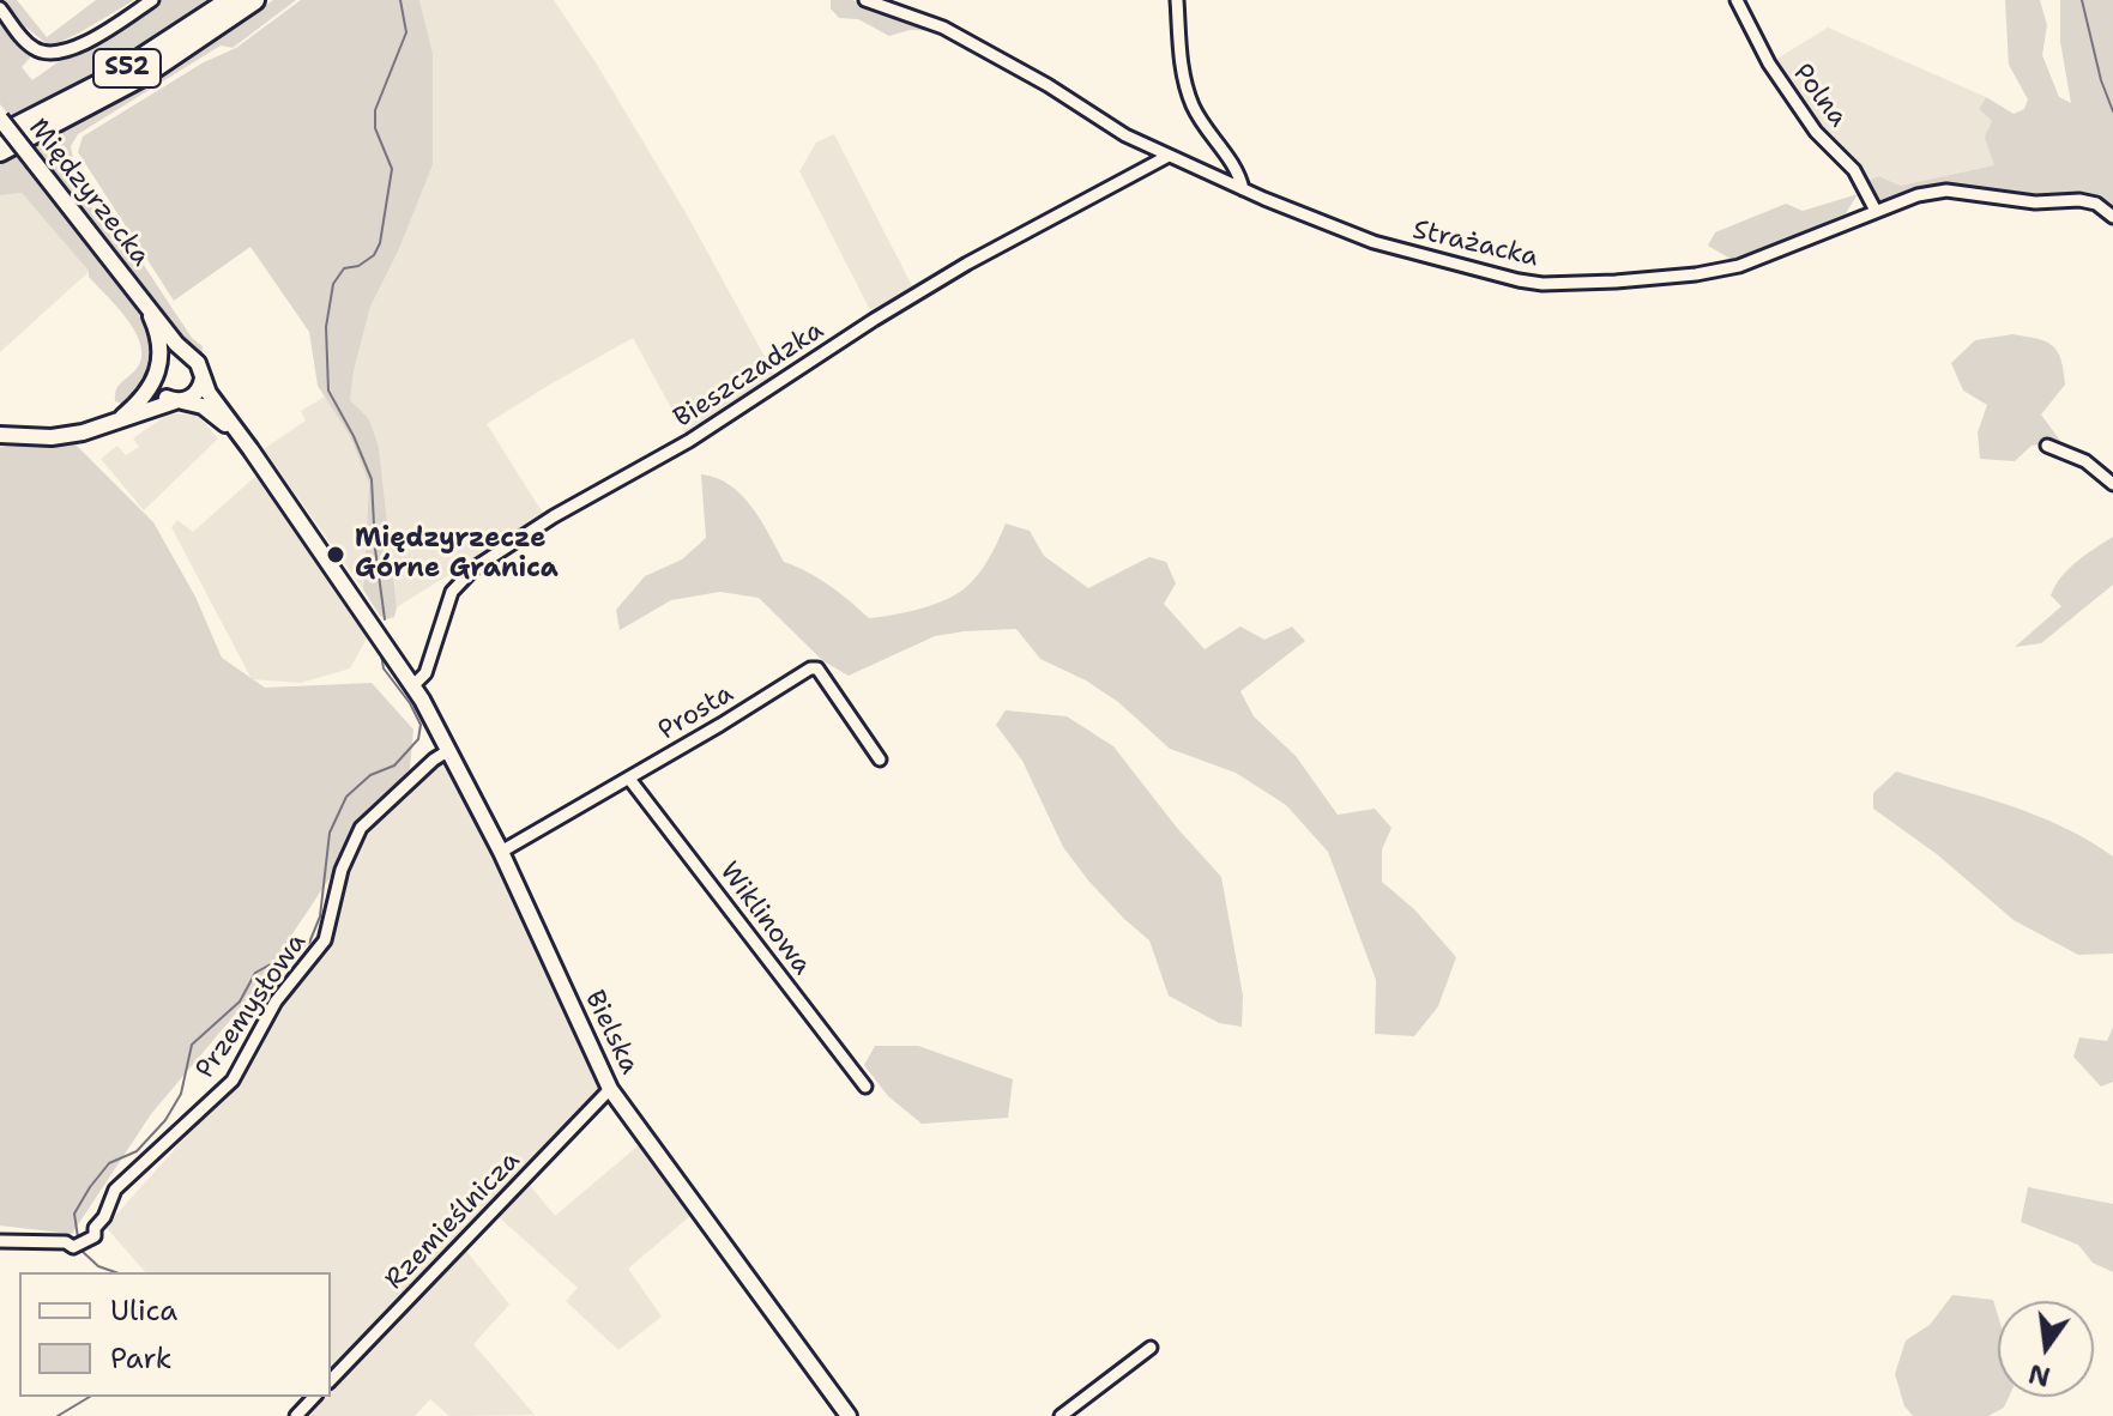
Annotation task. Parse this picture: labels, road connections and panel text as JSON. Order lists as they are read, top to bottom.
{
  "streets": {
    "highway": ["S52"],
    "street": [
      "Polna",
      "Międzyrzecka",
      "Strażacka",
      "Bieszczadzka",
      "Prosta",
      "Wiklinowa",
      "Przemysłowa",
      "Bielska",
      "Rzemieślnicza"
    ]
  },
  "crossings": [
    ["S52", "Międzyrzecka"],
    ["Polna", "Strażacka"],
    ["Strażacka", "Bieszczadzka"],
    ["Bieszczadzka", "Bielska"],
    ["Prosta", "Wiklinowa"],
    ["Prosta", "Bielska"],
    ["Przemysłowa", "Bielska"],
    ["Bielska", "Rzemieślnicza"]
  ],
  "places": ["Międzyrzecze Górne Granica"],
  "legend": ["Ulica", "Park"],
  "north": "bottom"
}
